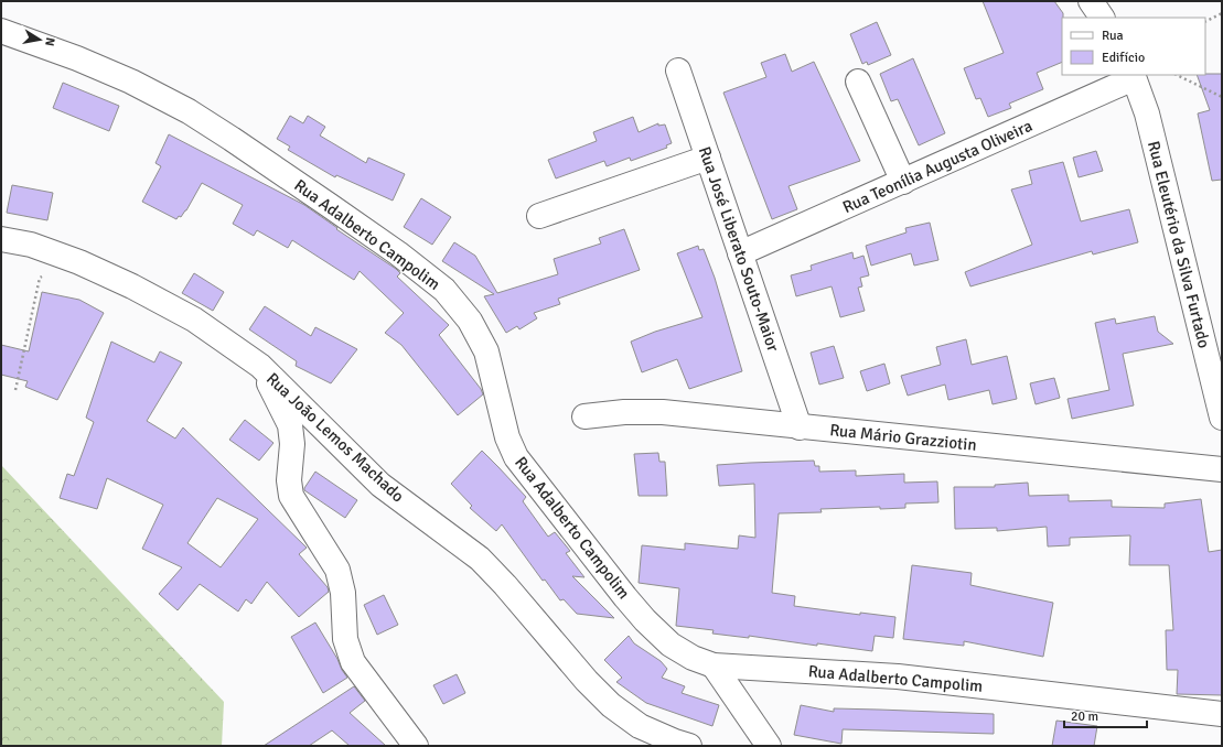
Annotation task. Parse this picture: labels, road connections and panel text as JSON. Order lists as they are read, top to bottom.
{
  "streets": {
    "street": [
      "Rua Teonília Augusta Oliveira",
      "Rua Adalberto Campolim",
      "Rua Eleutério da Silva Furtado",
      "Rua José Liberato Souto-Maior",
      "Rua João Lemos Machado",
      "Rua Mário Grazziotin"
    ]
  },
  "crossings": [
    ["Rua Teonília Augusta Oliveira", "Rua Eleutério da Silva Furtado"],
    ["Rua Teonília Augusta Oliveira", "Rua José Liberato Souto-Maior"],
    ["Rua José Liberato Souto-Maior", "Rua Mário Grazziotin"]
  ],
  "legend": ["Rua", "Edifício"],
  "scale_bar": "20 m",
  "north": "right"
}
